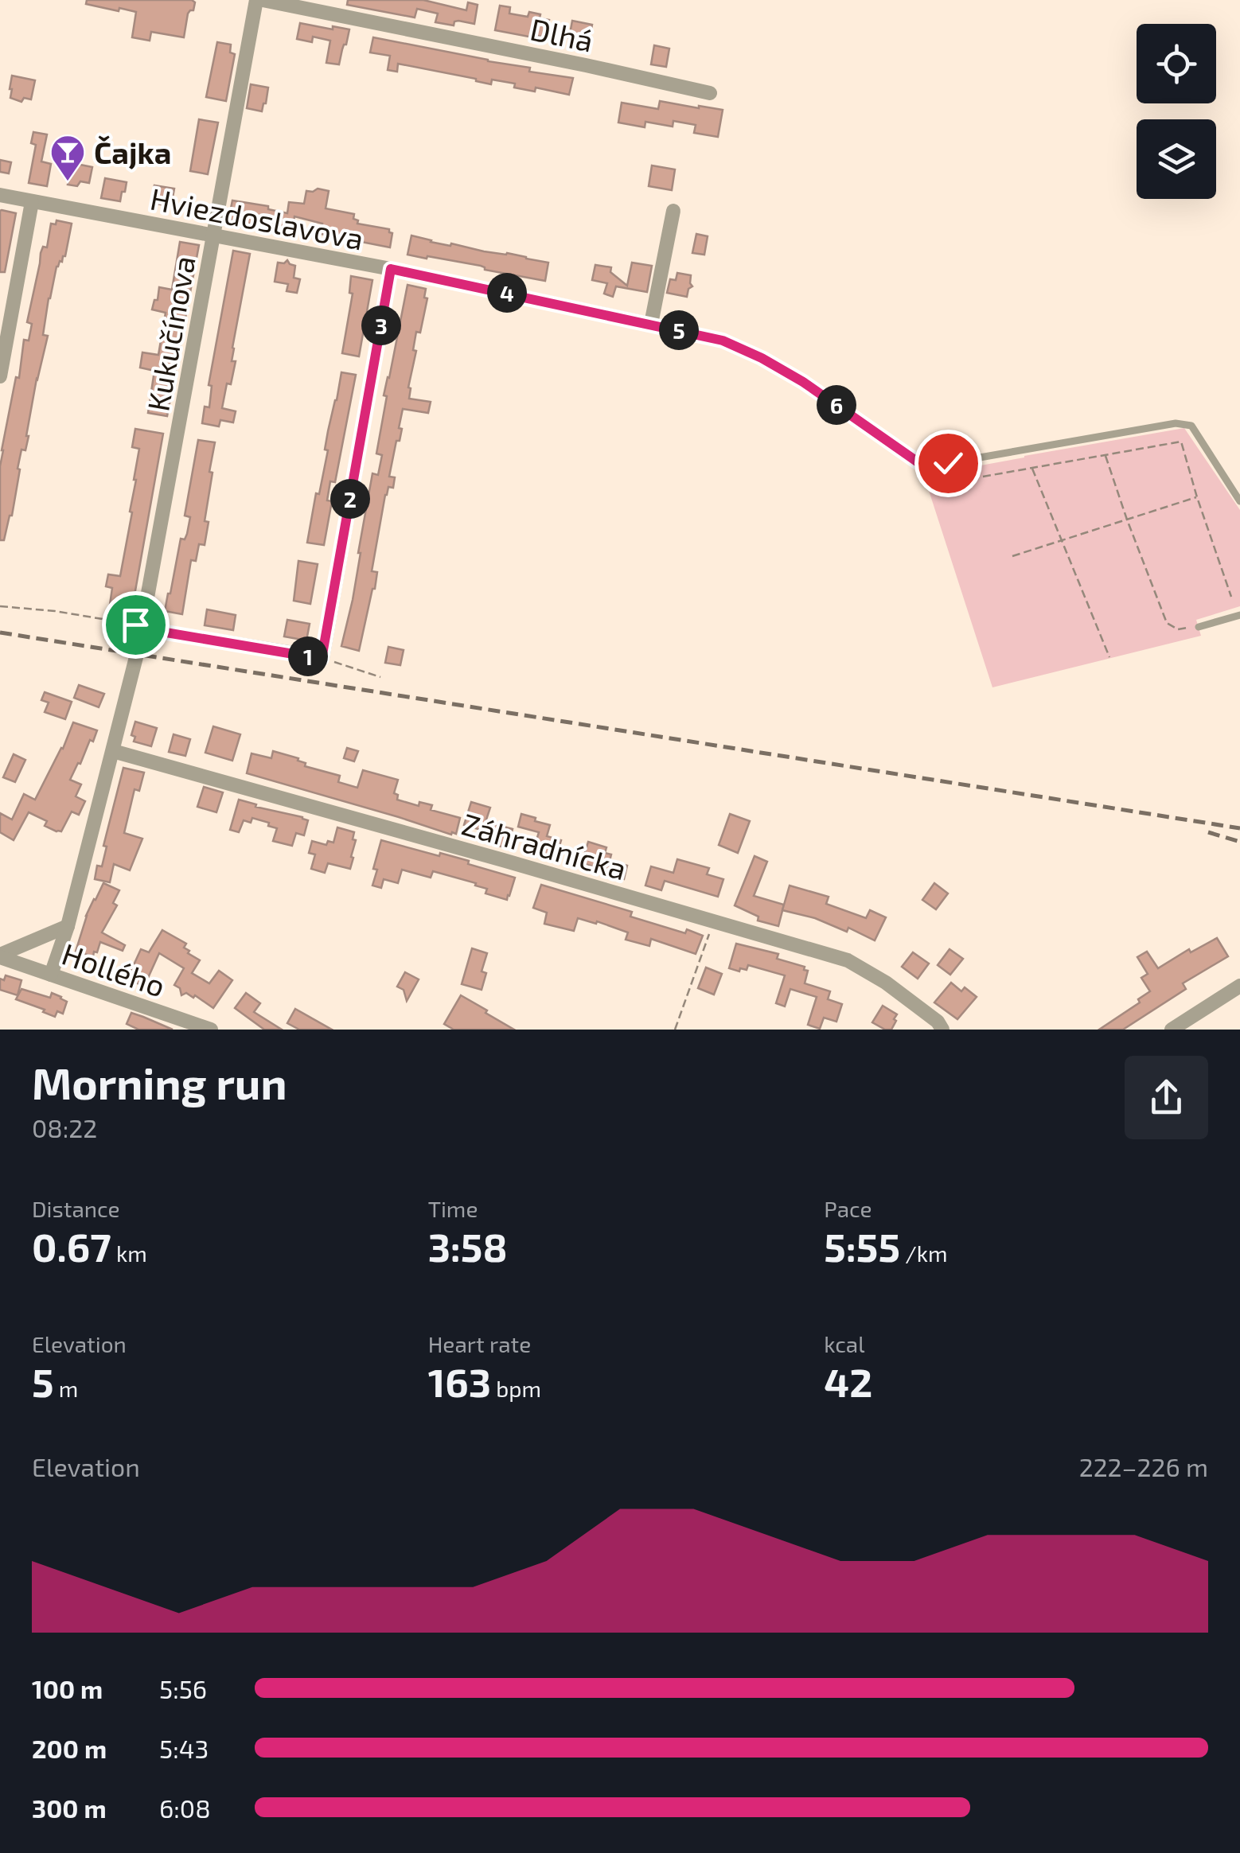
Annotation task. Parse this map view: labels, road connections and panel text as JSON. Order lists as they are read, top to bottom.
{
  "streets": {
    "street": [
      "Dlhá",
      "Hviezdoslavova",
      "Kukučínova",
      "Záhradnícka",
      "Hollého"
    ]
  },
  "crossings": [
    ["Hviezdoslavova", "Kukučínova"],
    ["Kukučínova", "Záhradnícka"]
  ],
  "places": {
    "bar": ["Čajka"]
  },
  "page": {
    "pins": [
      "4",
      "3",
      "5",
      "6",
      "2",
      "1"
    ],
    "heading": ["Morning run", "08:22"],
    "stats": [
      ["Distance", "0.67 km"],
      ["Time", "3:58"],
      ["Pace", "5:55 /km"],
      ["Elevation", "5 m"],
      ["Heart rate", "163 bpm"],
      ["kcal", "42"]
    ],
    "chart": ["Elevation", "222–226 m"],
    "list": [
      {
        "name": "100 m",
        "note": "5:56"
      },
      {
        "name": "200 m",
        "note": "5:43"
      },
      {
        "name": "300 m",
        "note": "6:08"
      }
    ]
  }
}
